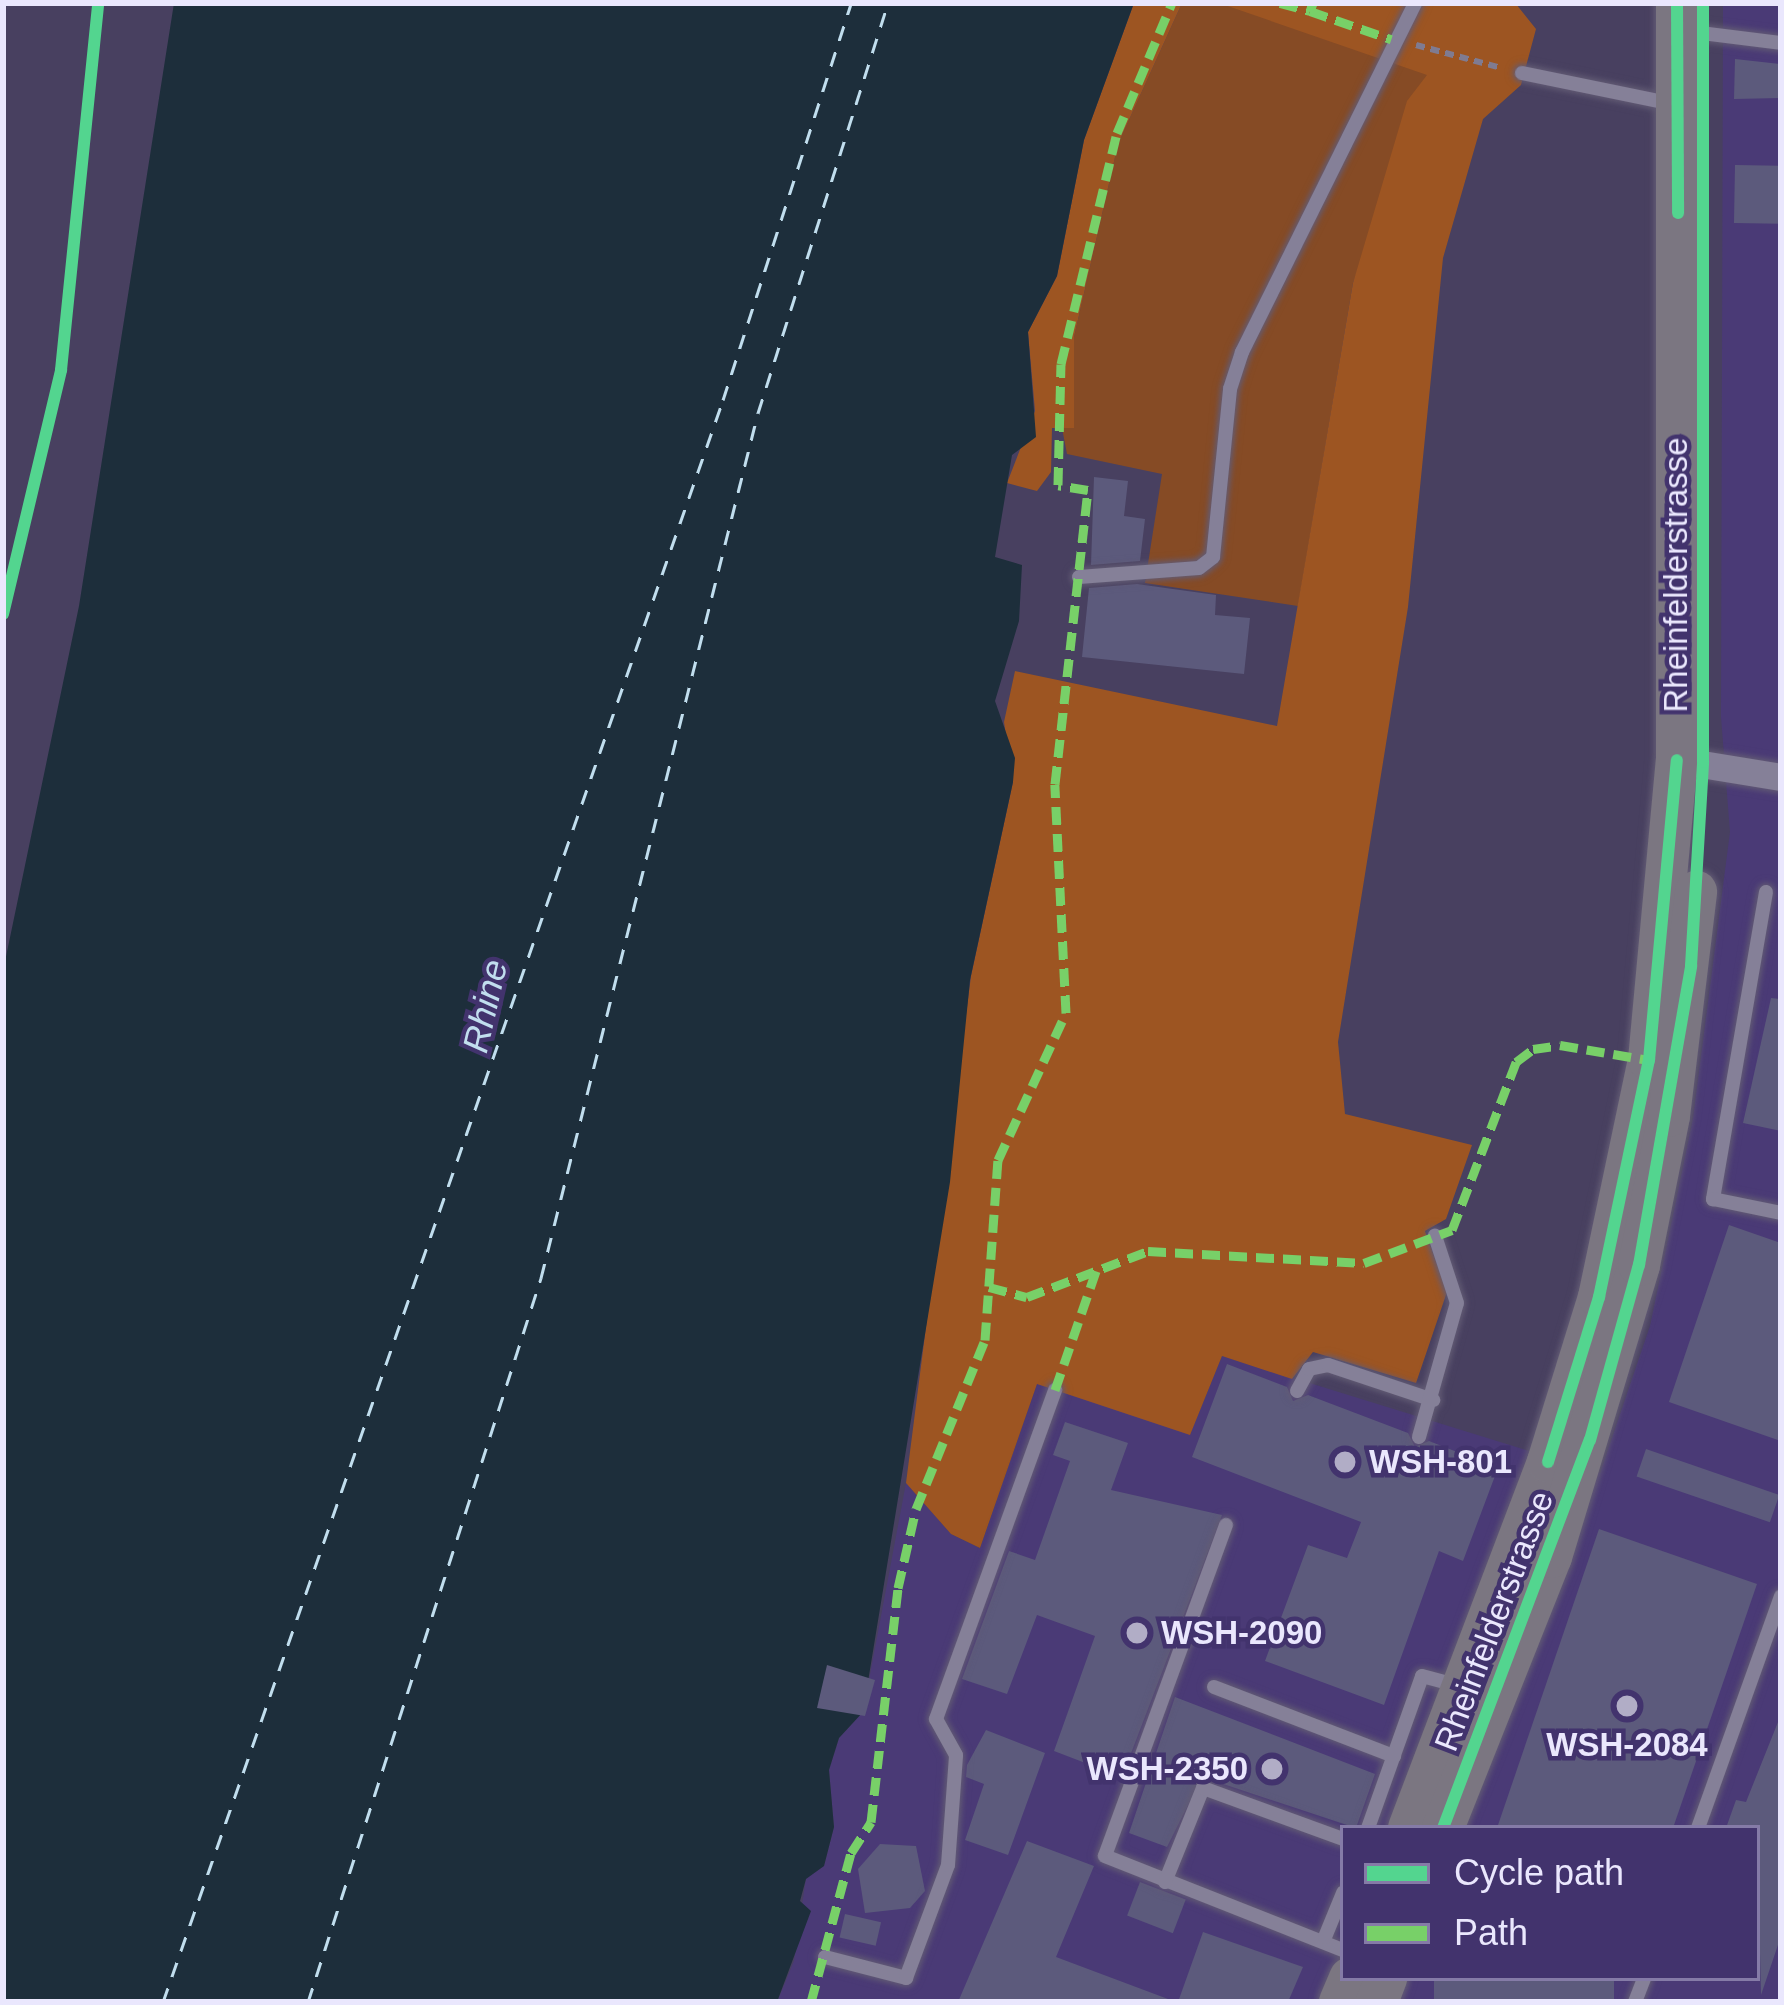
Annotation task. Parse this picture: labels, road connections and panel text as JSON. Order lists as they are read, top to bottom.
{
  "streets": {
    "main road": ["Rheinfelderstrasse"]
  },
  "water": ["Rhine"],
  "places": [
    "WSH-801",
    "WSH-2090",
    "WSH-2084",
    "WSH-2350"
  ],
  "legend": ["Cycle path", "Path"]
}
